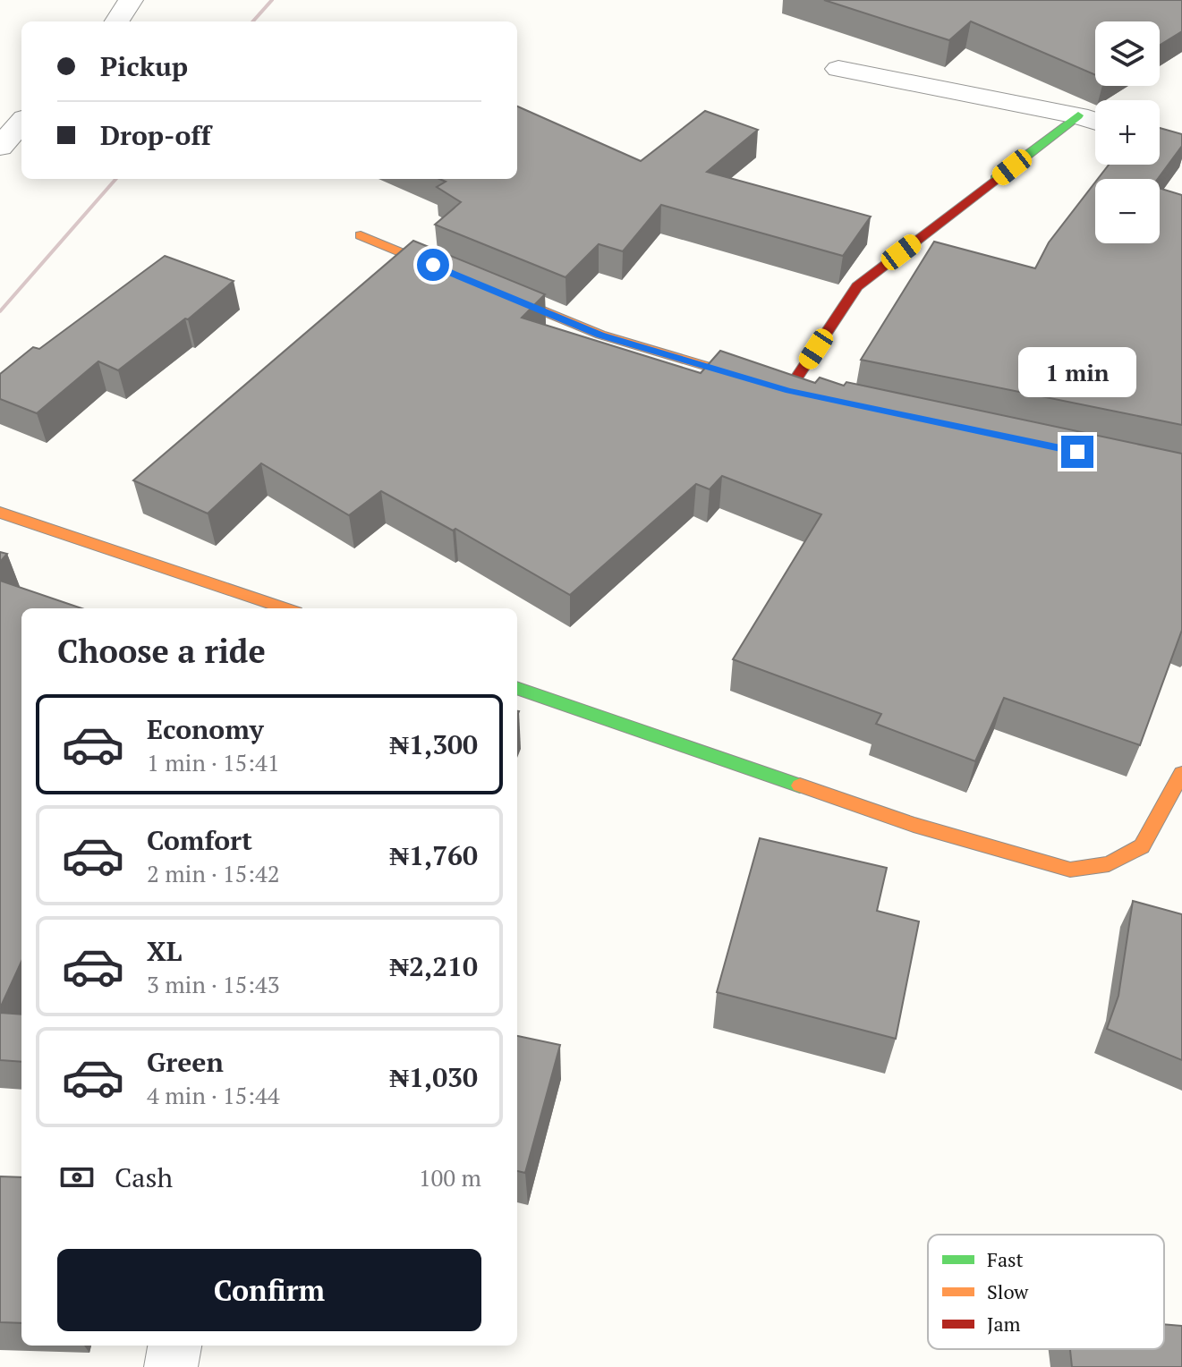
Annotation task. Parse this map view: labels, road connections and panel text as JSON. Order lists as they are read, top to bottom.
{
  "legend": ["Fast", "Slow", "Jam"],
  "page": {
    "map_buttons": ["+", "−"],
    "banner": ["Pickup", "Drop-off"],
    "bubble": "1 min",
    "heading": "Choose a ride",
    "list": [
      {
        "name": "Economy",
        "note": "1 min · 15:41",
        "value": "₦1,300"
      },
      {
        "name": "Comfort",
        "note": "2 min · 15:42",
        "value": "₦1,760"
      },
      {
        "name": "XL",
        "note": "3 min · 15:43",
        "value": "₦2,210"
      },
      {
        "name": "Green",
        "note": "4 min · 15:44",
        "value": "₦1,030"
      }
    ],
    "pay": ["Cash", "100 m"],
    "buttons": "Confirm"
  }
}
